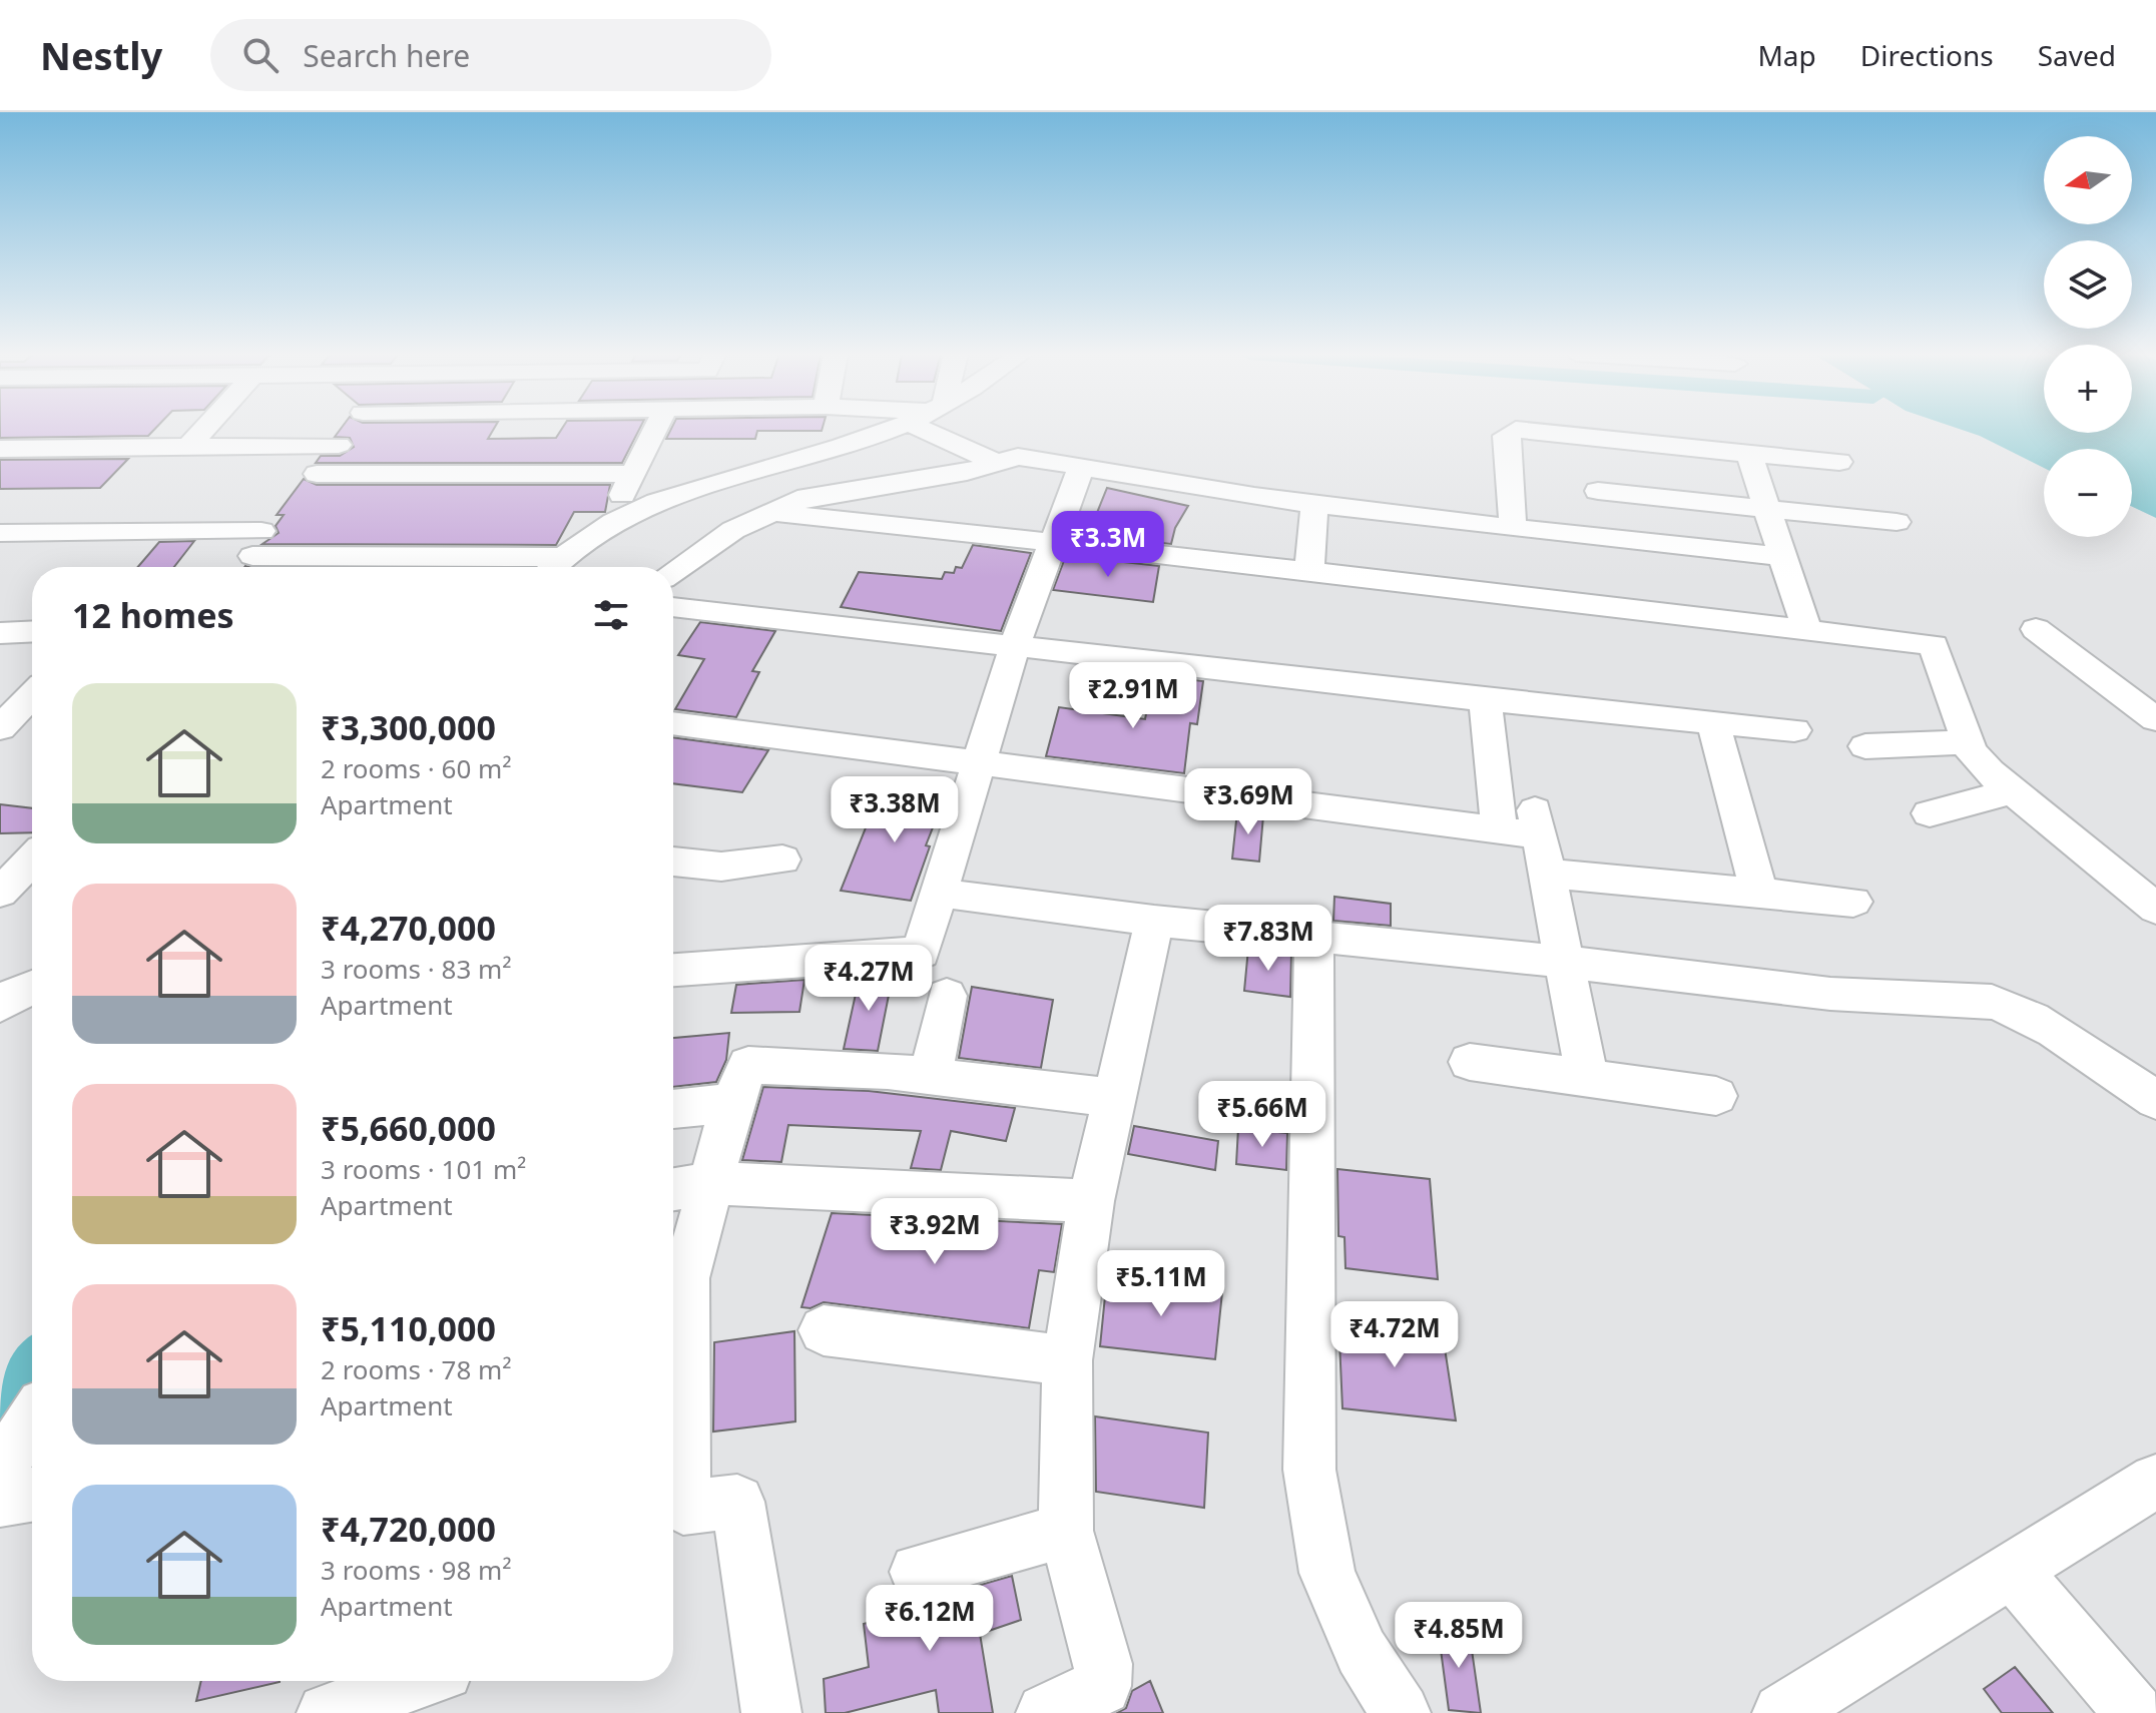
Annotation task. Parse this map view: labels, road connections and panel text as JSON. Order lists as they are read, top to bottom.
{
  "north": "left",
  "page": {
    "header": "Nestly",
    "search": "Search here",
    "nav": ["Map", "Directions", "Saved"],
    "map_buttons": ["+", "−"],
    "price": [
      "₹3.3M",
      "₹2.91M",
      "₹3.69M",
      "₹3.38M",
      "₹7.83M",
      "₹4.27M",
      "₹5.66M",
      "₹3.92M",
      "₹5.11M",
      "₹4.72M",
      "₹6.12M",
      "₹4.85M"
    ],
    "heading": "12 homes",
    "list": [
      {
        "name": "₹3,300,000",
        "note": "2 rooms · 60 m² · Apartment"
      },
      {
        "name": "₹4,270,000",
        "note": "3 rooms · 83 m² · Apartment"
      },
      {
        "name": "₹5,660,000",
        "note": "3 rooms · 101 m² · Apartment"
      },
      {
        "name": "₹5,110,000",
        "note": "2 rooms · 78 m² · Apartment"
      },
      {
        "name": "₹4,720,000",
        "note": "3 rooms · 98 m² · Apartment"
      }
    ]
  }
}
